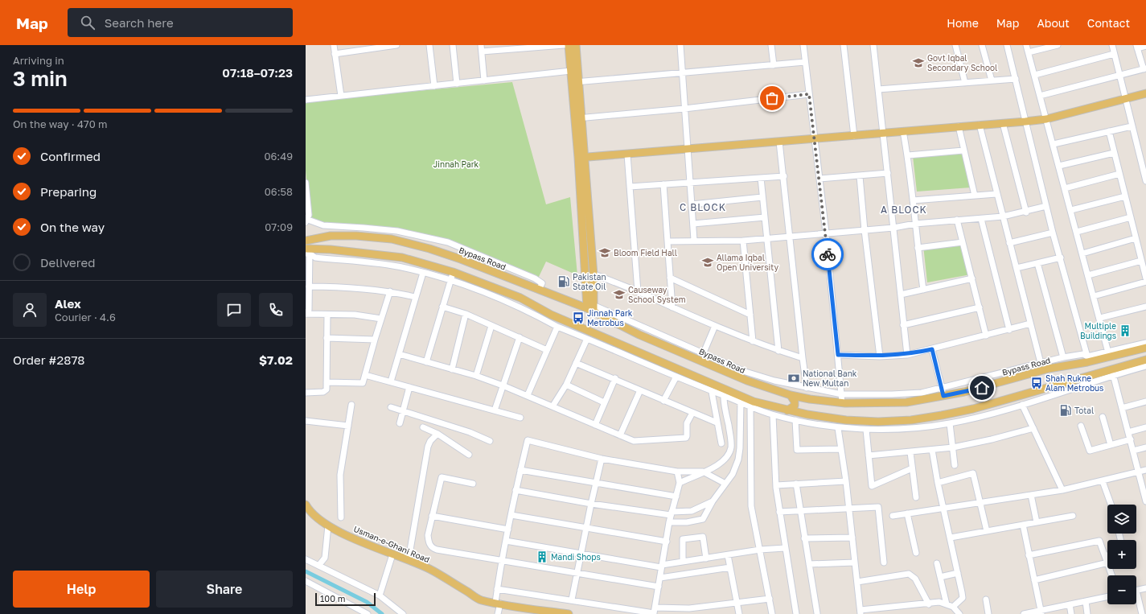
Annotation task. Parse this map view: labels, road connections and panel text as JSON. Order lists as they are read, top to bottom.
{
  "streets": {
    "main road": ["Bypass Road", "Usman-e-Ghani Road"]
  },
  "districts": ["C BLOCK", "A BLOCK"],
  "parks": ["Jinnah Park"],
  "places": {
    "school or university": [
      "Govt Iqbal Secondary School",
      "Bloom Field Hall",
      "Allama Iqbal Open University",
      "Causeway School System"
    ],
    "fuel station": ["Pakistan State Oil", "Total"],
    "bus stop": ["Jinnah Park Metrobus", "Shah Rukne Alam Metrobus"],
    "building": ["Multiple Buildings", "Mandi Shops"],
    "bank": ["National Bank New Multan"]
  },
  "scale_bar": "100 m",
  "page": {
    "header": "Map",
    "search": "Search here",
    "nav": [
      "Home",
      "Map",
      "About",
      "Contact"
    ],
    "heading": ["3 min", "Arriving in", "07:18–07:23"],
    "panel": [
      "Alex",
      "Courier · 4.6",
      "Order #2878",
      "$7.02"
    ],
    "bar": "On the way · 470 m",
    "list": [
      ["Confirmed", "06:49"],
      ["Preparing", "06:58"],
      ["On the way", "07:09"],
      "Delivered"
    ],
    "map_buttons": ["+", "−"],
    "buttons": ["Help", "Share"],
    "scale": "100 m"
  }
}
